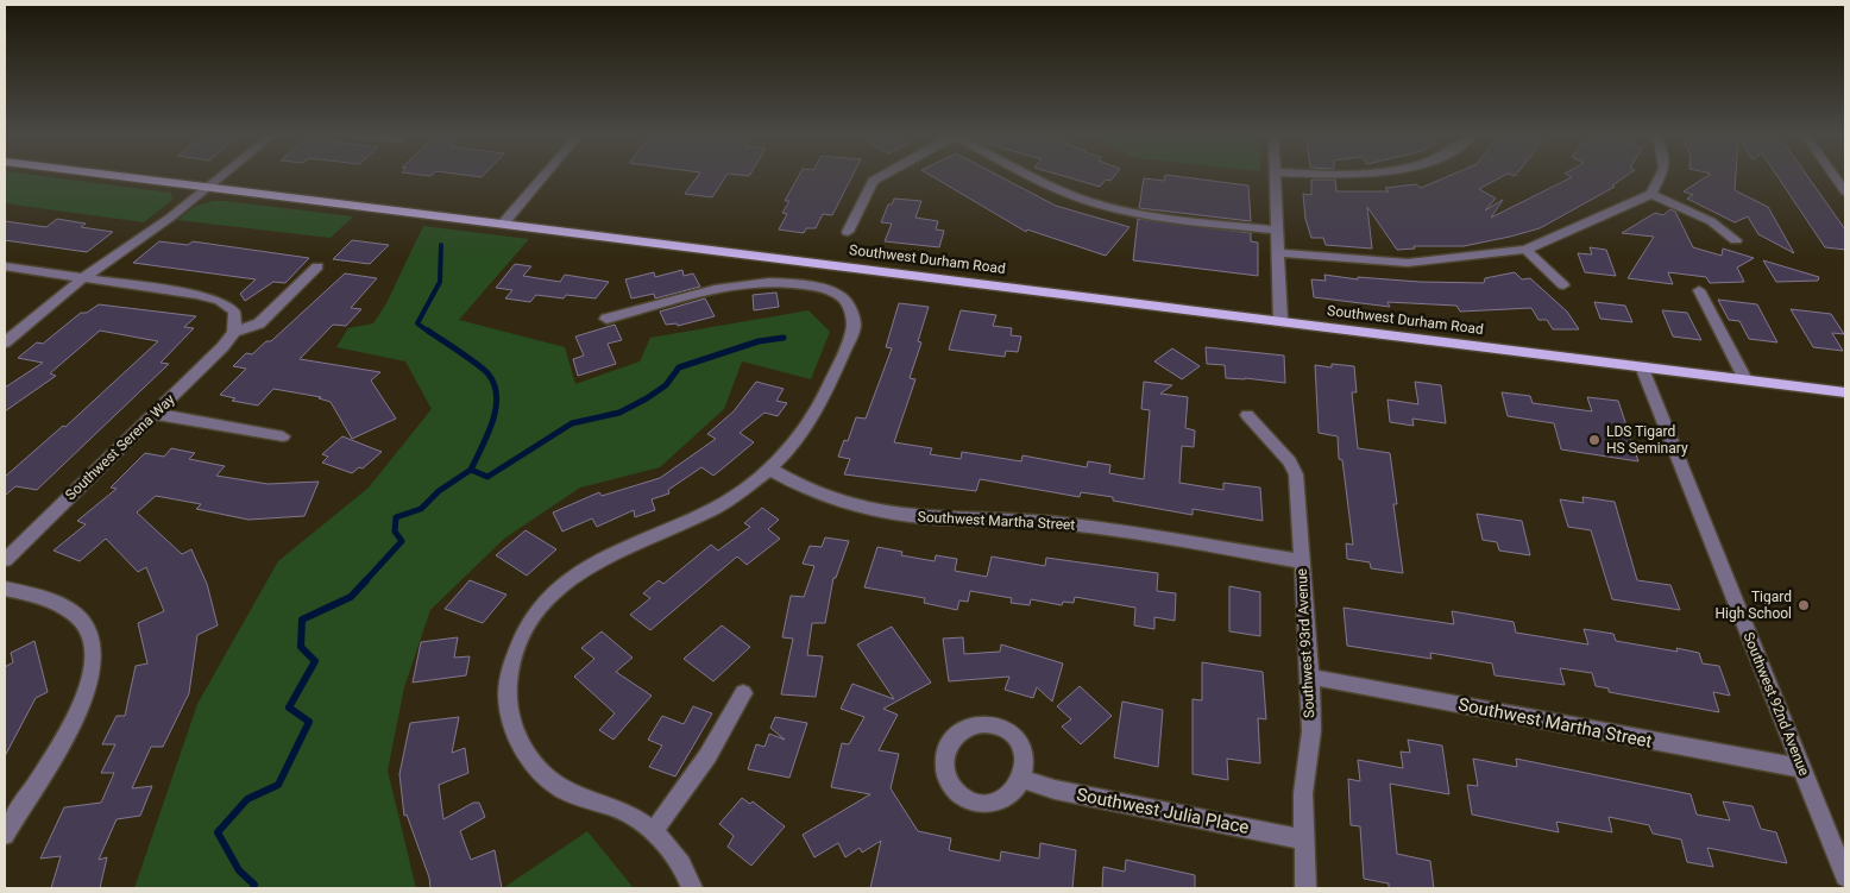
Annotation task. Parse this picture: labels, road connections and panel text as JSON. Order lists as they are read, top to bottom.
{
  "streets": {
    "main road": ["Southwest Durham Road"],
    "street": [
      "Southwest Serena Way",
      "Southwest Martha Street",
      "Southwest 93rd Avenue",
      "Southwest 92nd Avenue",
      "Southwest Julia Place"
    ]
  },
  "crossings": [
    ["Southwest Durham Road", "Southwest 92nd Avenue"],
    ["Southwest Martha Street", "Southwest 93rd Avenue"],
    ["Southwest Martha Street", "Southwest 92nd Avenue"],
    ["Southwest 93rd Avenue", "Southwest Julia Place"]
  ],
  "places": ["LDS Tigard HS Seminary", "Tigard High School"]
}
